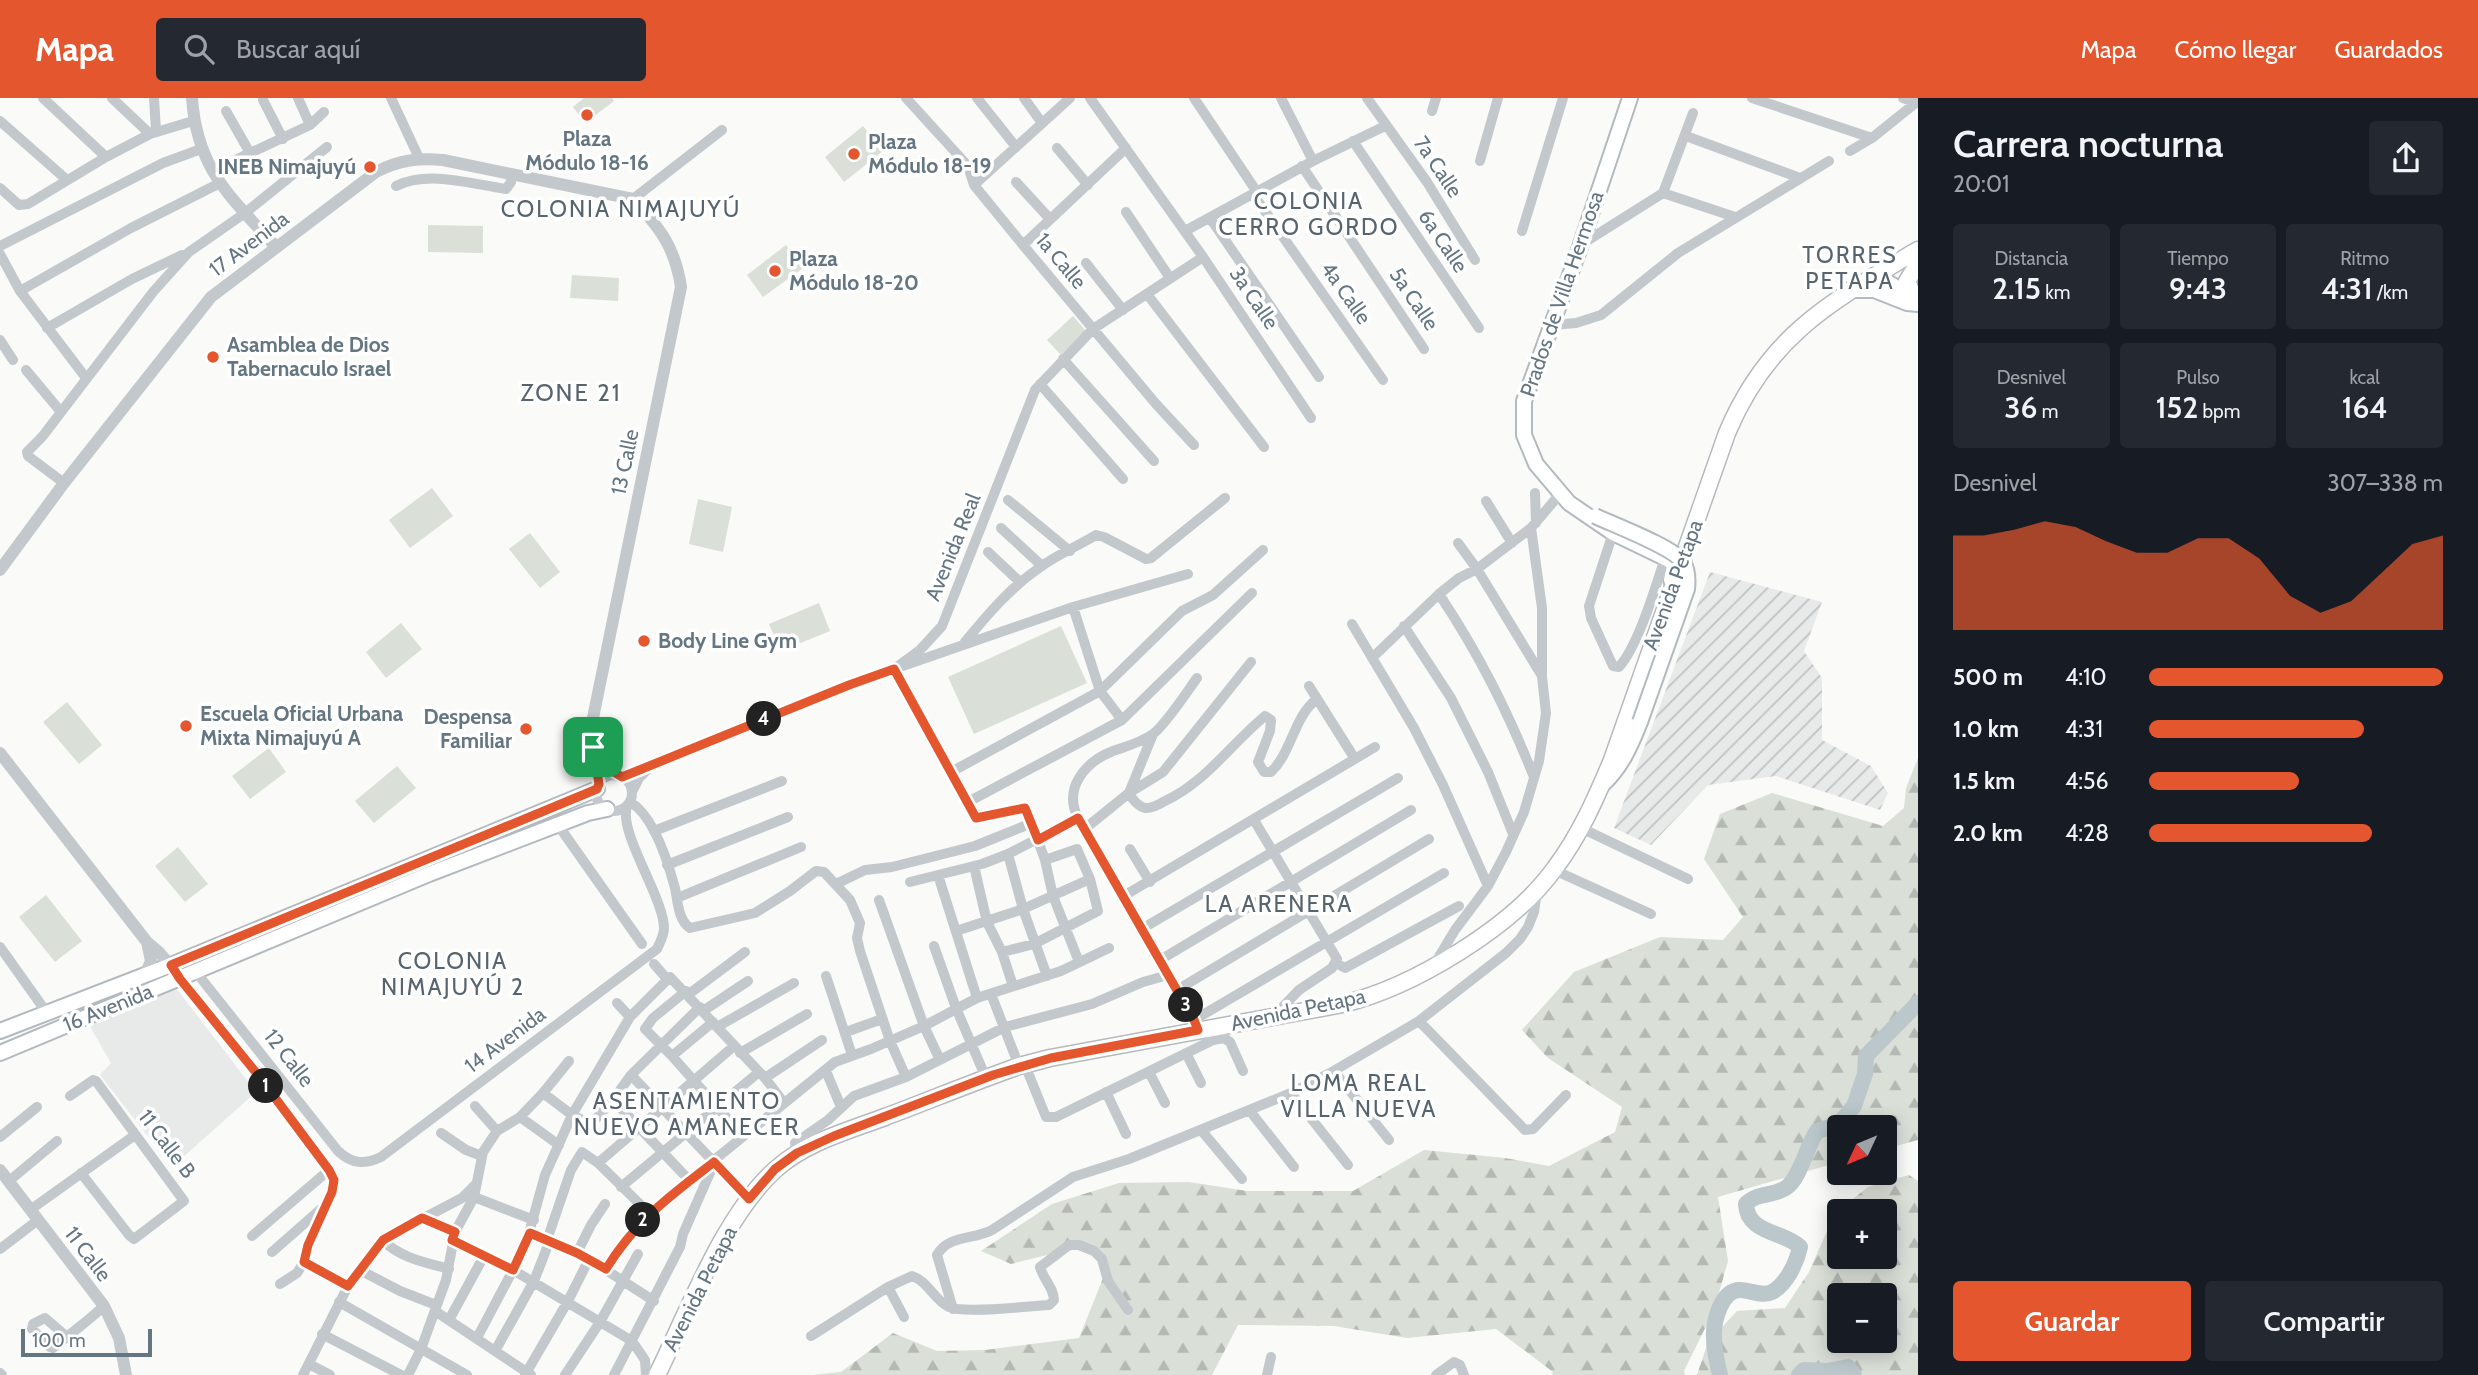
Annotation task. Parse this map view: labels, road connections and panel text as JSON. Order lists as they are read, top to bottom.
{
  "streets": {
    "main road": ["Prados de Villa Hermosa", "Avenida Petapa", "16 Avenida"],
    "street": [
      "7a Calle",
      "6a Calle",
      "17 Avenida",
      "1a Calle",
      "4a Calle",
      "3a Calle",
      "5a Calle",
      "13 Calle",
      "Avenida Real",
      "14 Avenida",
      "12 Calle",
      "11 Calle B",
      "11 Calle"
    ]
  },
  "crossings": [
    ["17 Avenida", "13 Calle"],
    ["1a Calle", "Avenida Real"],
    ["3a Calle", "Avenida Real"],
    ["13 Calle", "Avenida Real"],
    ["13 Calle", "16 Avenida"],
    ["Avenida Real", "16 Avenida"],
    ["16 Avenida", "12 Calle"],
    ["14 Avenida", "12 Calle"]
  ],
  "districts": [
    "COLONIA CERRO GORDO",
    "COLONIA NIMAJUYÚ",
    "TORRES PETAPA",
    "ZONE 21",
    "LA ARENERA",
    "COLONIA NIMAJUYÚ 2",
    "LOMA REAL VILLA NUEVA",
    "ASENTAMIENTO NUEVO AMANECER"
  ],
  "places": [
    "Plaza Módulo 18-16",
    "Plaza Módulo 18-19",
    "INEB Nimajuyú",
    "Plaza Módulo 18-20",
    "Asamblea de Dios Tabernaculo Israel",
    "Body Line Gym",
    "Escuela Oficial Urbana Mixta Nimajuyú A",
    "Despensa Familiar"
  ],
  "scale_bar": "100 m",
  "north": "bottom left",
  "page": {
    "header": "Mapa",
    "search": "Buscar aquí",
    "nav": ["Mapa", "Cómo llegar", "Guardados"],
    "heading": ["Carrera nocturna", "20:01"],
    "stats": [
      ["Distancia", "2.15 km"],
      ["Tiempo", "9:43"],
      ["Ritmo", "4:31 /km"],
      ["Desnivel", "36 m"],
      ["Pulso", "152 bpm"],
      ["kcal", "164"]
    ],
    "chart": ["Desnivel", "307–338 m"],
    "list": [
      {
        "name": "500 m",
        "note": "4:10"
      },
      {
        "name": "1.0 km",
        "note": "4:31"
      },
      {
        "name": "1.5 km",
        "note": "4:56"
      },
      {
        "name": "2.0 km",
        "note": "4:28"
      }
    ],
    "pins": [
      "4",
      "3",
      "1",
      "2"
    ],
    "map_buttons": ["+", "−"],
    "buttons": ["Guardar", "Compartir"],
    "scale": "100 m"
  }
}
